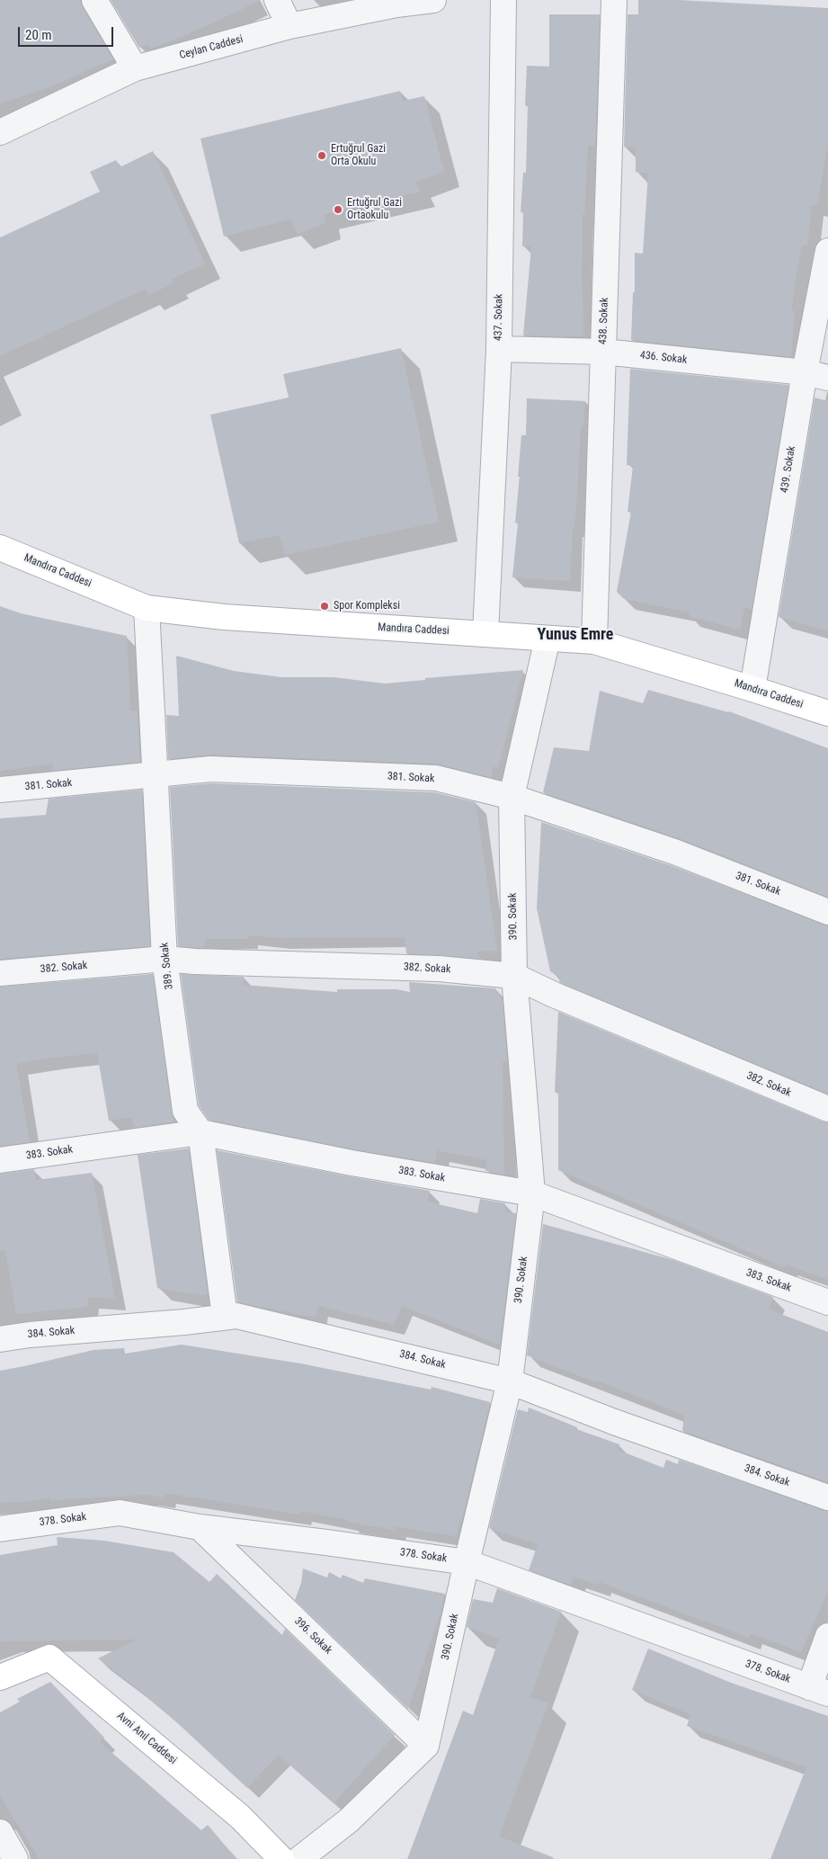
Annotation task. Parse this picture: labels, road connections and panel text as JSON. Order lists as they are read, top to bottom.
{
  "streets": {
    "street": [
      "Ceylan Caddesi",
      "437. Sokak",
      "438. Sokak",
      "436. Sokak",
      "439. Sokak",
      "Mandıra Caddesi",
      "381. Sokak",
      "390. Sokak",
      "389. Sokak",
      "382. Sokak",
      "383. Sokak",
      "384. Sokak",
      "378. Sokak",
      "396. Sokak",
      "Avni Anıl Caddesi"
    ]
  },
  "crossings": [
    ["437. Sokak", "436. Sokak"],
    ["437. Sokak", "Mandıra Caddesi"],
    ["438. Sokak", "436. Sokak"],
    ["438. Sokak", "Mandıra Caddesi"],
    ["436. Sokak", "439. Sokak"],
    ["439. Sokak", "Mandıra Caddesi"],
    ["Mandıra Caddesi", "390. Sokak"],
    ["Mandıra Caddesi", "389. Sokak"],
    ["381. Sokak", "390. Sokak"],
    ["381. Sokak", "389. Sokak"],
    ["390. Sokak", "382. Sokak"],
    ["390. Sokak", "383. Sokak"],
    ["390. Sokak", "384. Sokak"],
    ["390. Sokak", "378. Sokak"],
    ["390. Sokak", "396. Sokak"],
    ["389. Sokak", "382. Sokak"],
    ["389. Sokak", "383. Sokak"],
    ["389. Sokak", "384. Sokak"],
    ["378. Sokak", "396. Sokak"]
  ],
  "districts": ["Yunus Emre"],
  "places": ["Ertuğrul Gazi Orta Okulu", "Ertuğrul Gazi Ortaokulu", "Spor Kompleksi"],
  "scale_bar": "20 m"
}
